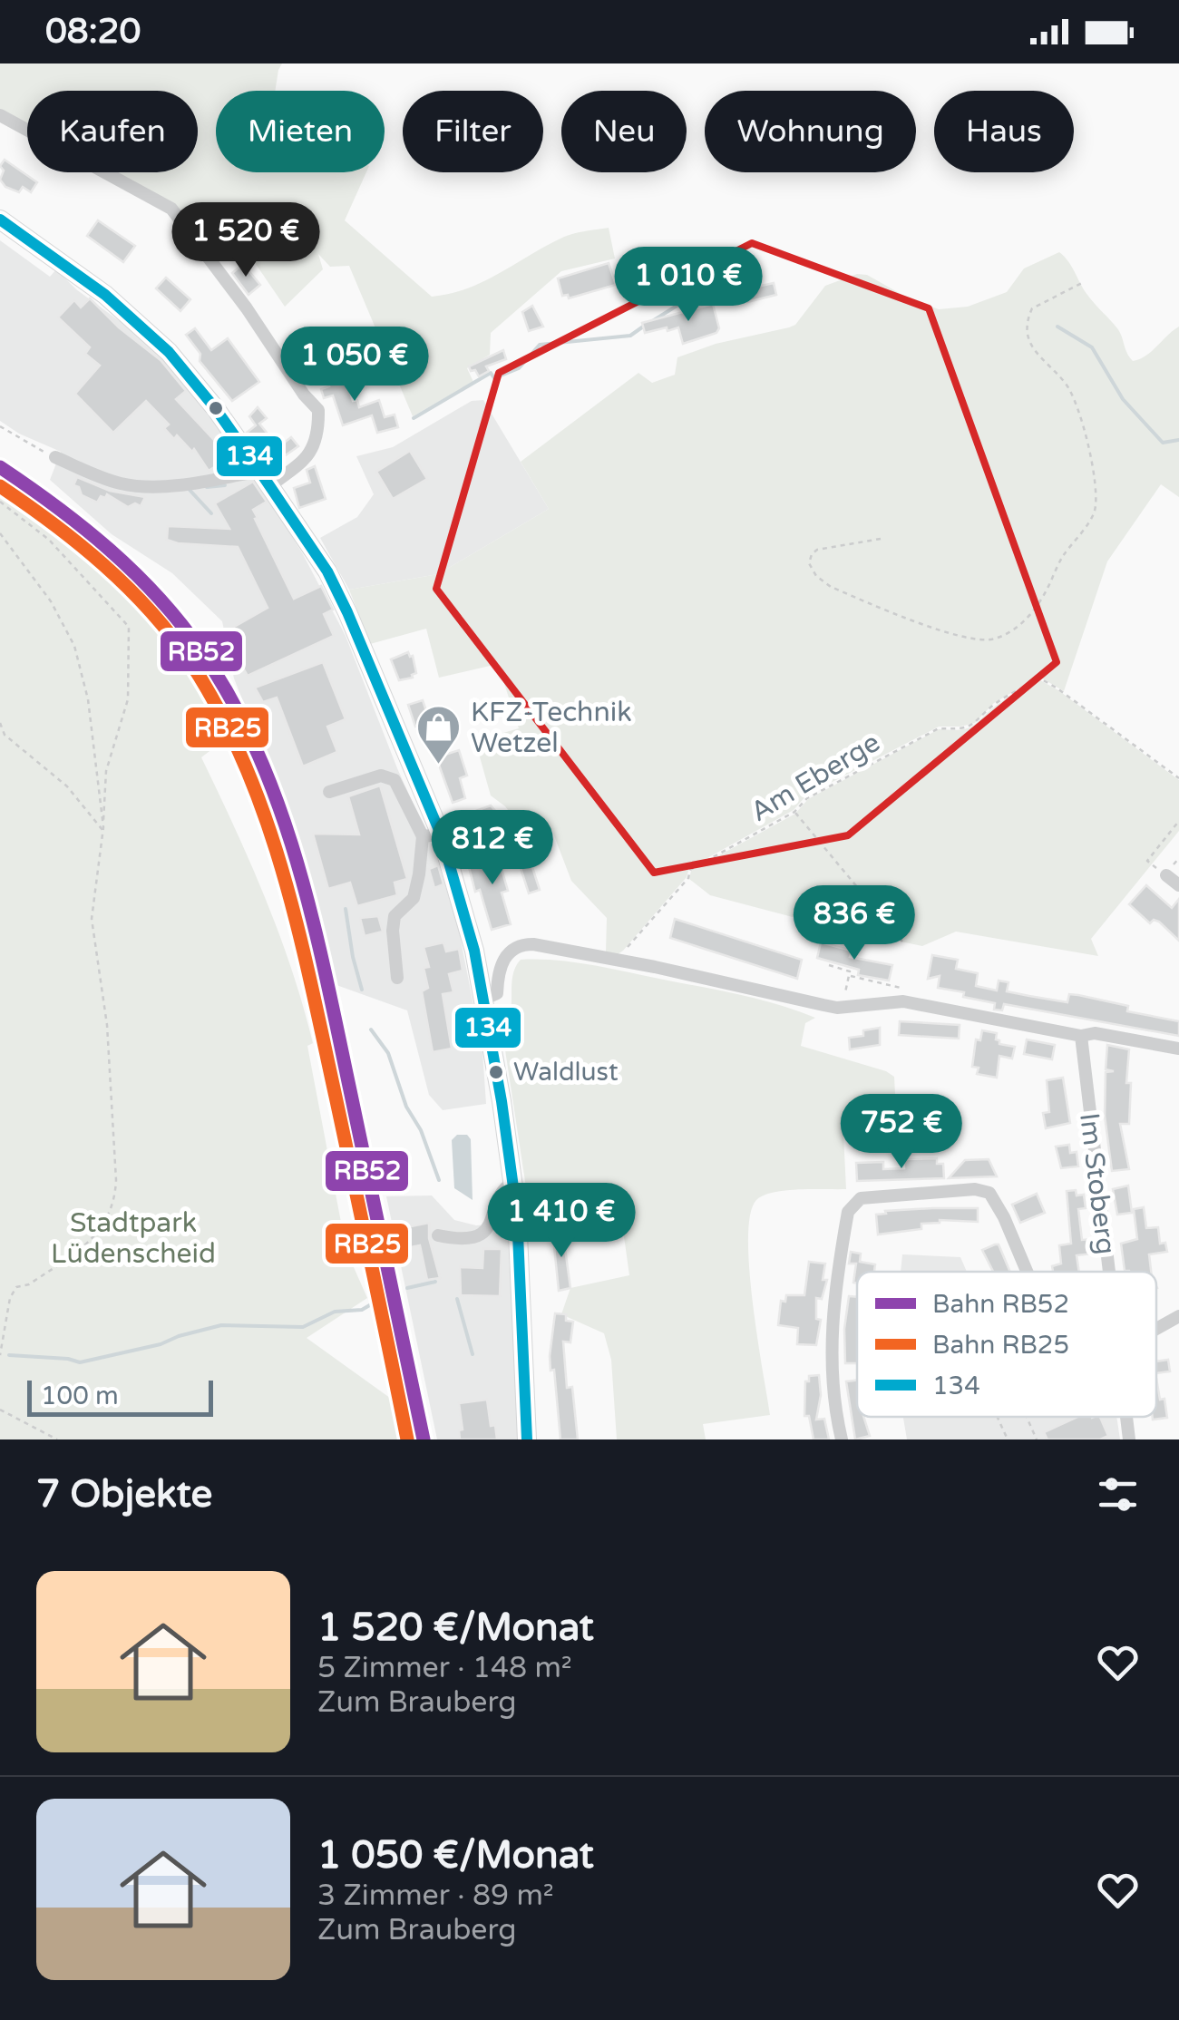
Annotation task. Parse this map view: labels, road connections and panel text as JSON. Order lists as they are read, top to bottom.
{
  "streets": {
    "street": ["Im Stoberg"],
    "path": ["Am Eberge"]
  },
  "parks": ["Stadtpark Lüdenscheid"],
  "places": {
    "shop": ["KFZ-Technik Wetzel"],
    "other": ["Waldlust"]
  },
  "lines": ["transit line 134", "rail line RB52", "rail line RB25"],
  "legend": ["Bahn RB52", "Bahn RB25", "134"],
  "scale_bar": "100 m",
  "page": {
    "status": "08:20",
    "chip": [
      "Kaufen",
      "Mieten",
      "Filter",
      "Neu",
      "Wohnung",
      "Haus"
    ],
    "price": [
      "1 520 €",
      "1 010 €",
      "1 050 €",
      "812 €",
      "836 €",
      "752 €",
      "1 410 €"
    ],
    "scale": "100 m",
    "heading": "7 Objekte",
    "list": [
      {
        "name": "1 520 €/Monat",
        "note": "5 Zimmer · 148 m² · Zum Brauberg"
      },
      {
        "name": "1 050 €/Monat",
        "note": "3 Zimmer · 89 m² · Zum Brauberg"
      }
    ]
  }
}
